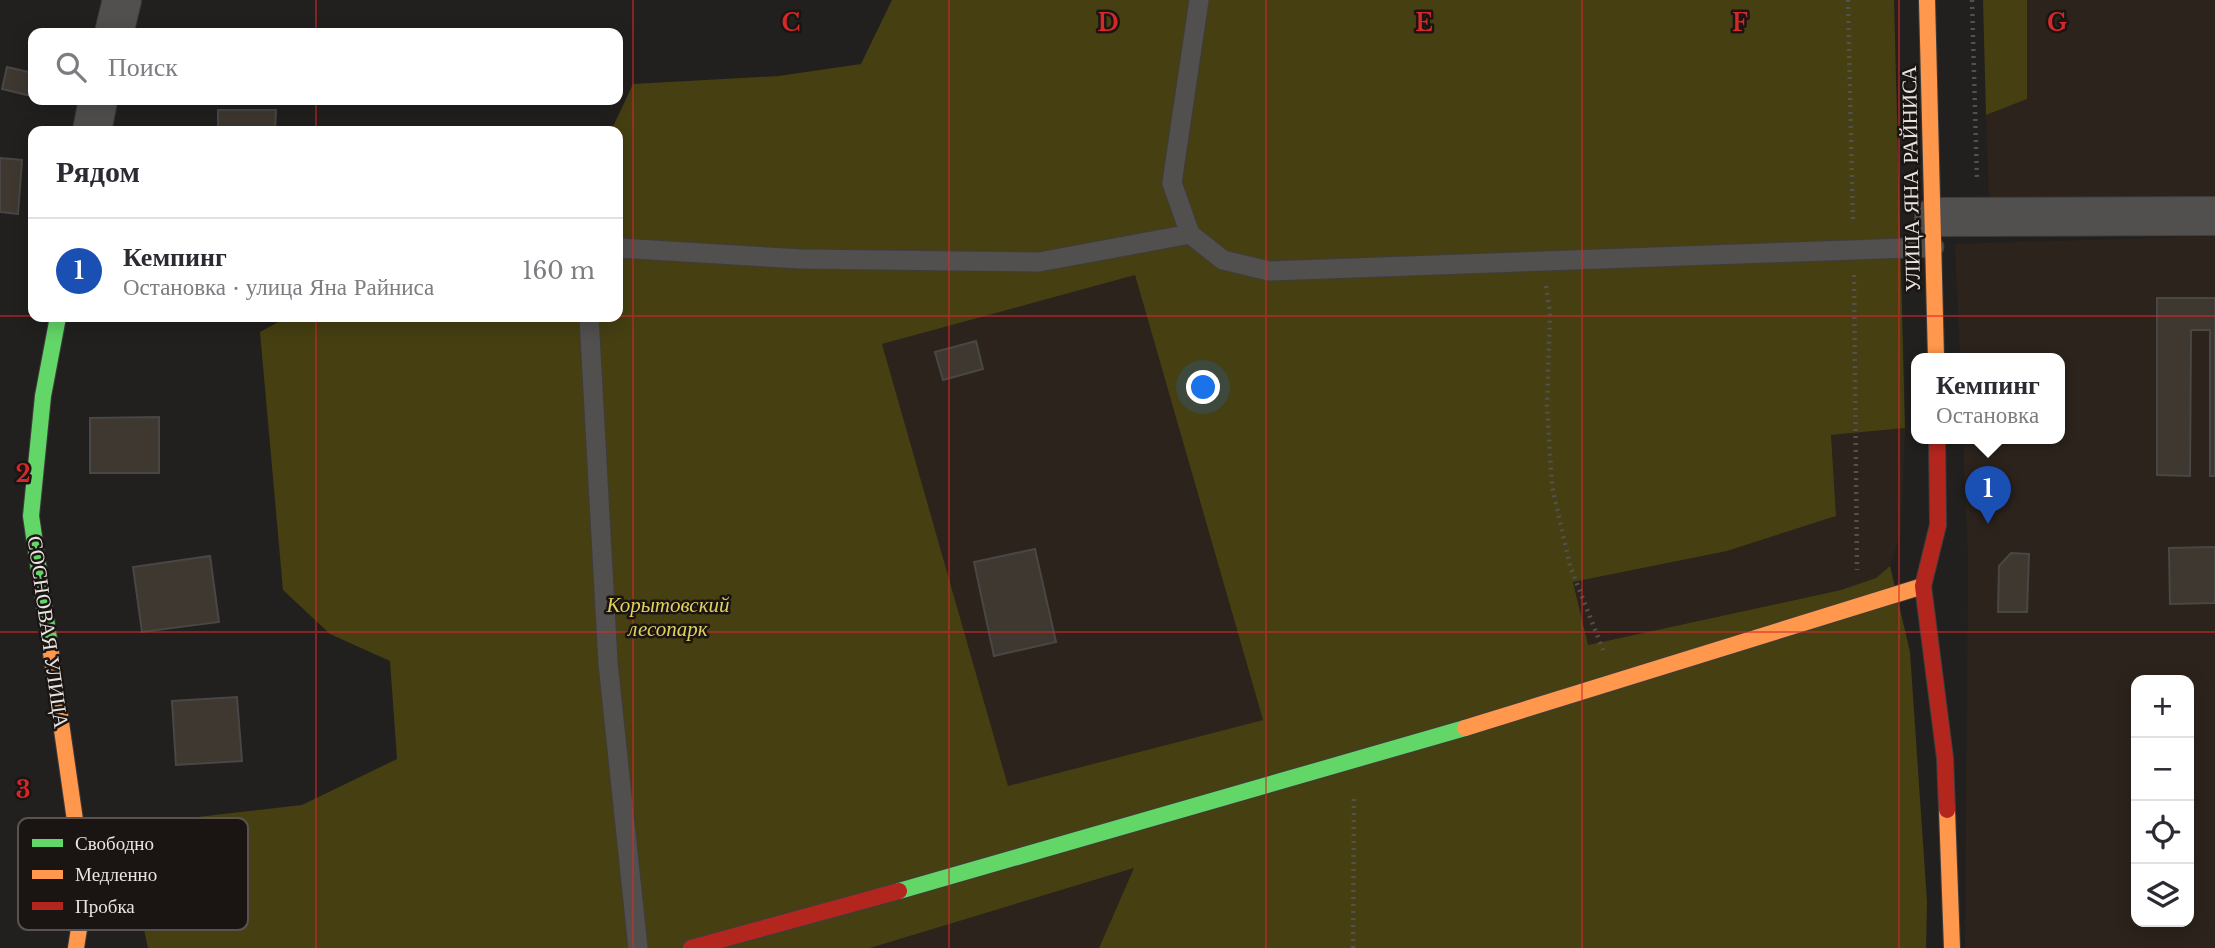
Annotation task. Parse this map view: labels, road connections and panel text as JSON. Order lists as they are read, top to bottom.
{
  "streets": {
    "street": ["УЛИЦА ЯНА РАЙНИСА", "СОСНОВАЯ УЛИЦА"]
  },
  "parks": ["Корытовский лесопарк"],
  "legend": ["Свободно", "Медленно", "Пробка"],
  "page": {
    "search": "Поиск",
    "heading": "Рядом",
    "list": [
      {
        "mark": "1",
        "name": "Кемпинг",
        "note": "Остановка · улица Яна Райниса",
        "value": "160 m"
      }
    ],
    "popup": ["Кемпинг", "Остановка"],
    "pins": "1",
    "map_buttons": ["+", "−"]
  },
  "grid": {
    "columns": [
      "C",
      "D",
      "E",
      "F",
      "G"
    ],
    "rows": ["2", "3"]
  }
}
